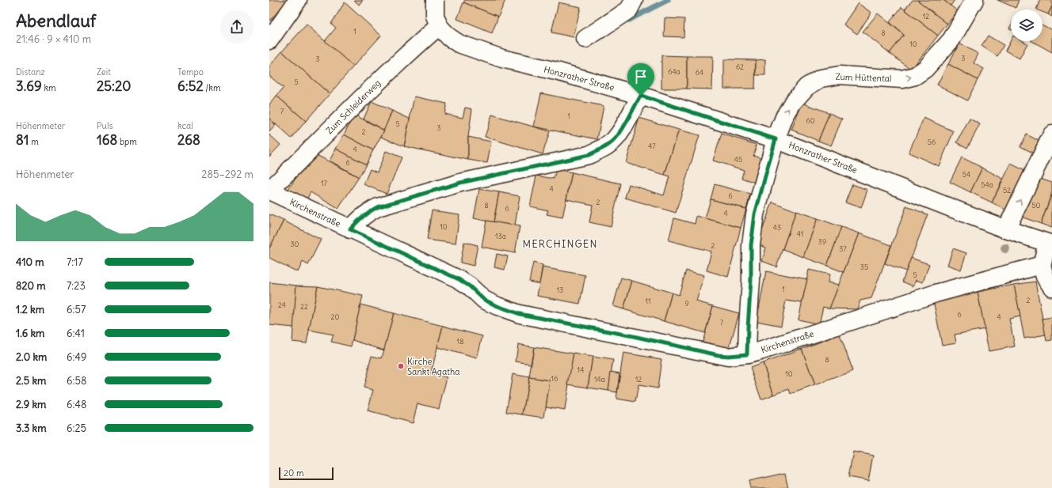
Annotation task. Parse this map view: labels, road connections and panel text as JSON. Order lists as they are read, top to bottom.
{
  "streets": {
    "street": [
      "Zum Hüttental",
      "Honzrather Straße",
      "Zum Schleiderweg",
      "Kirchenstraße"
    ]
  },
  "crossings": [
    ["Zum Hüttental", "Honzrather Straße"],
    ["Zum Hüttental", "Kirchenstraße"],
    ["Honzrather Straße", "Zum Schleiderweg"],
    ["Zum Schleiderweg", "Kirchenstraße"]
  ],
  "one_way": ["Zum Hüttental"],
  "districts": ["MERCHINGEN"],
  "places": ["Kirche Sankt Agatha"],
  "house_numbers": [
    "12",
    "1",
    "8",
    "10",
    "3",
    "3",
    "62",
    "64a",
    "64",
    "5",
    "7",
    "1",
    "60",
    "5",
    "3",
    "2",
    "56",
    "47",
    "4",
    "45",
    "6",
    "54",
    "17",
    "54a",
    "4",
    "52",
    "6",
    "2",
    "8",
    "50",
    "6",
    "4",
    "10",
    "43",
    "41",
    "13a",
    "39",
    "30",
    "2",
    "37",
    "35",
    "5",
    "1",
    "13",
    "2",
    "11",
    "9",
    "24",
    "22",
    "6",
    "20",
    "4",
    "7",
    "18",
    "8",
    "14",
    "10",
    "16",
    "14a",
    "12"
  ],
  "scale_bar": "20 m",
  "page": {
    "heading": ["Abendlauf", "21:46 · 9 × 410 m"],
    "stats": [
      ["Distanz", "3.69 km"],
      ["Zeit", "25:20"],
      ["Tempo", "6:52 /km"],
      ["Höhenmeter", "81 m"],
      ["Puls", "168 bpm"],
      ["kcal", "268"]
    ],
    "chart": ["Höhenmeter", "285–292 m"],
    "list": [
      {
        "name": "410 m",
        "note": "7:17"
      },
      {
        "name": "820 m",
        "note": "7:23"
      },
      {
        "name": "1.2 km",
        "note": "6:57"
      },
      {
        "name": "1.6 km",
        "note": "6:41"
      },
      {
        "name": "2.0 km",
        "note": "6:49"
      },
      {
        "name": "2.5 km",
        "note": "6:58"
      },
      {
        "name": "2.9 km",
        "note": "6:48"
      },
      {
        "name": "3.3 km",
        "note": "6:25"
      }
    ],
    "scale": "20 m"
  }
}
